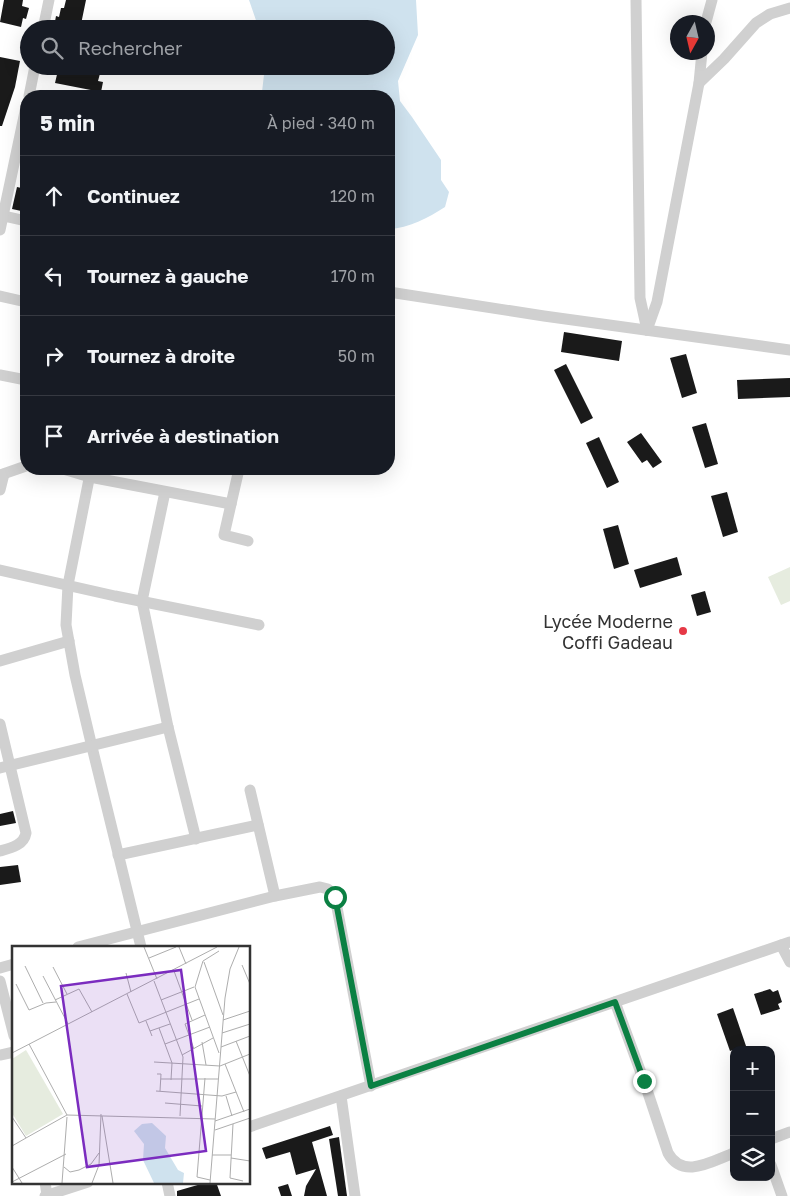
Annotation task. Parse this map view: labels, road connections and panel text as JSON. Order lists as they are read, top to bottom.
{
  "places": ["Lycée Moderne Coffi Gadeau"],
  "north": "bottom",
  "page": {
    "search": "Rechercher",
    "heading": ["5 min", "À pied · 340 m"],
    "list": [
      ["Continuez", "120 m"],
      ["Tournez à gauche", "170 m"],
      ["Tournez à droite", "50 m"],
      "Arrivée à destination"
    ],
    "map_buttons": ["+", "−"]
  }
}
